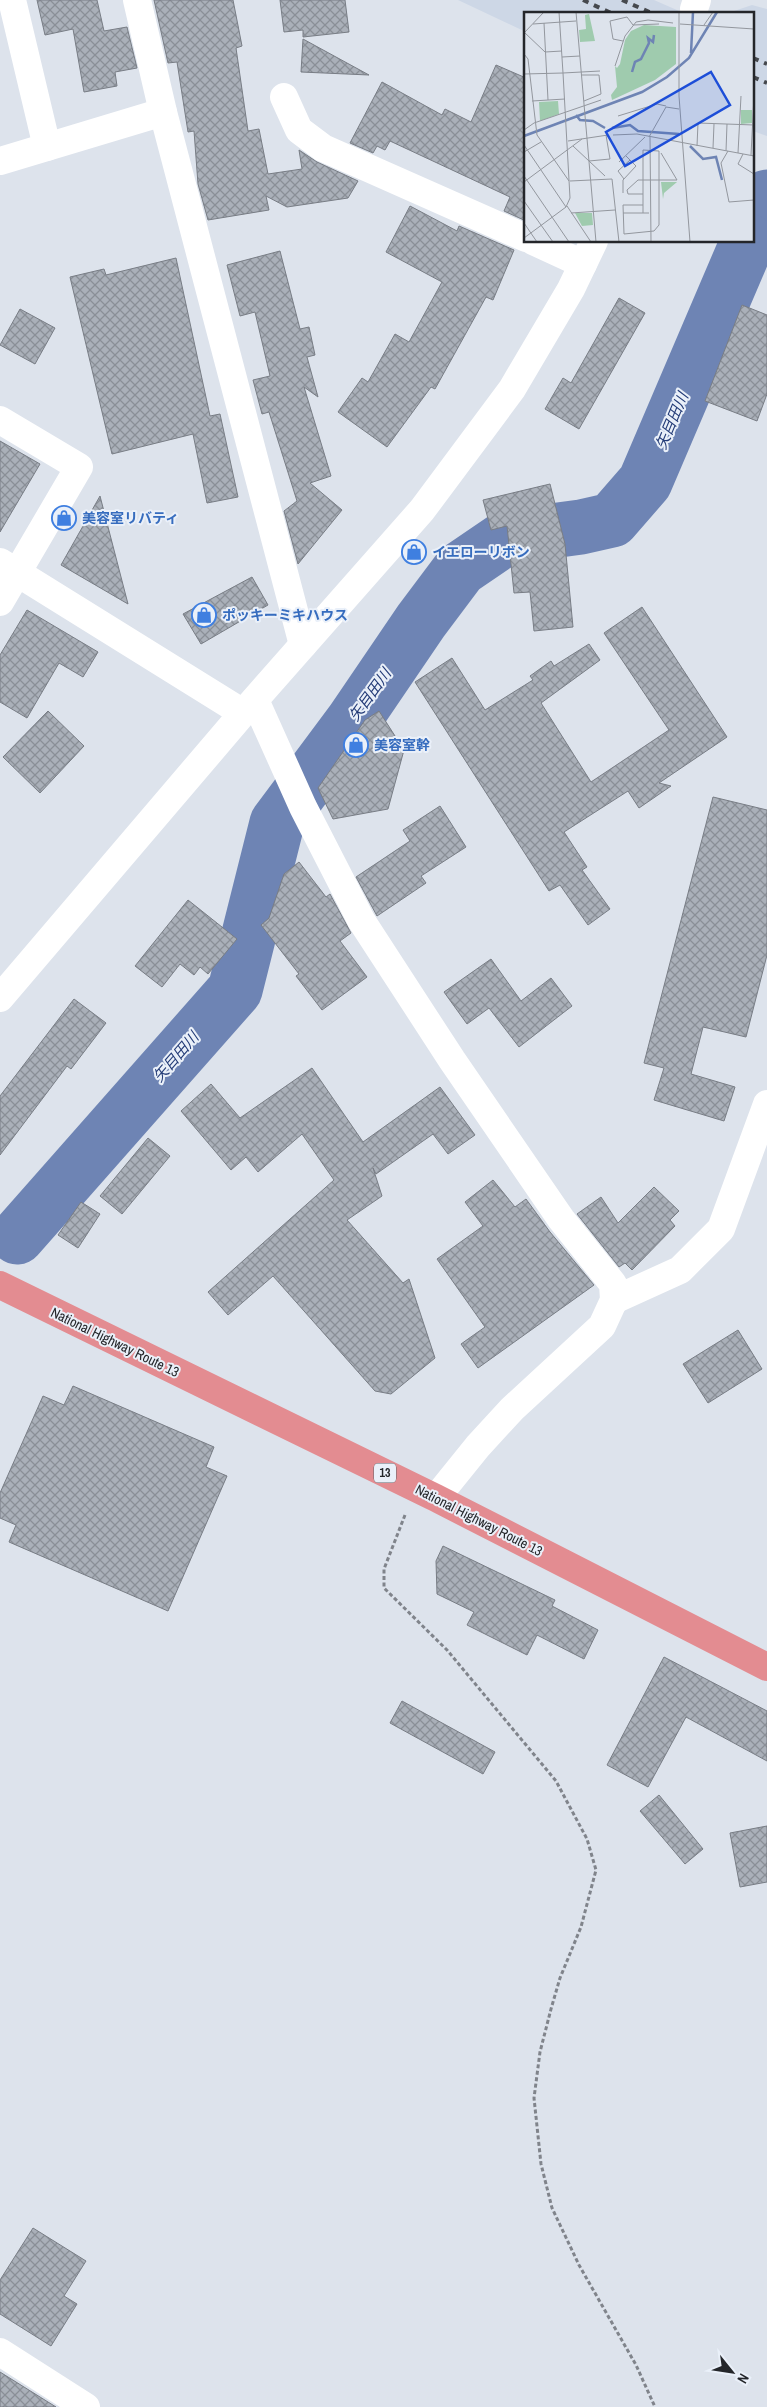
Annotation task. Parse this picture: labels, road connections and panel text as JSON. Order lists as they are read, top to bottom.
{
  "streets": {
    "highway": ["National Highway Route 13", "13"]
  },
  "water": ["矢目田川"],
  "places": {
    "shop": [
      "美容室リバティ",
      "イエローリボン",
      "ポッキーミキハウス",
      "美容室幹"
    ]
  },
  "north": "bottom right"
}
